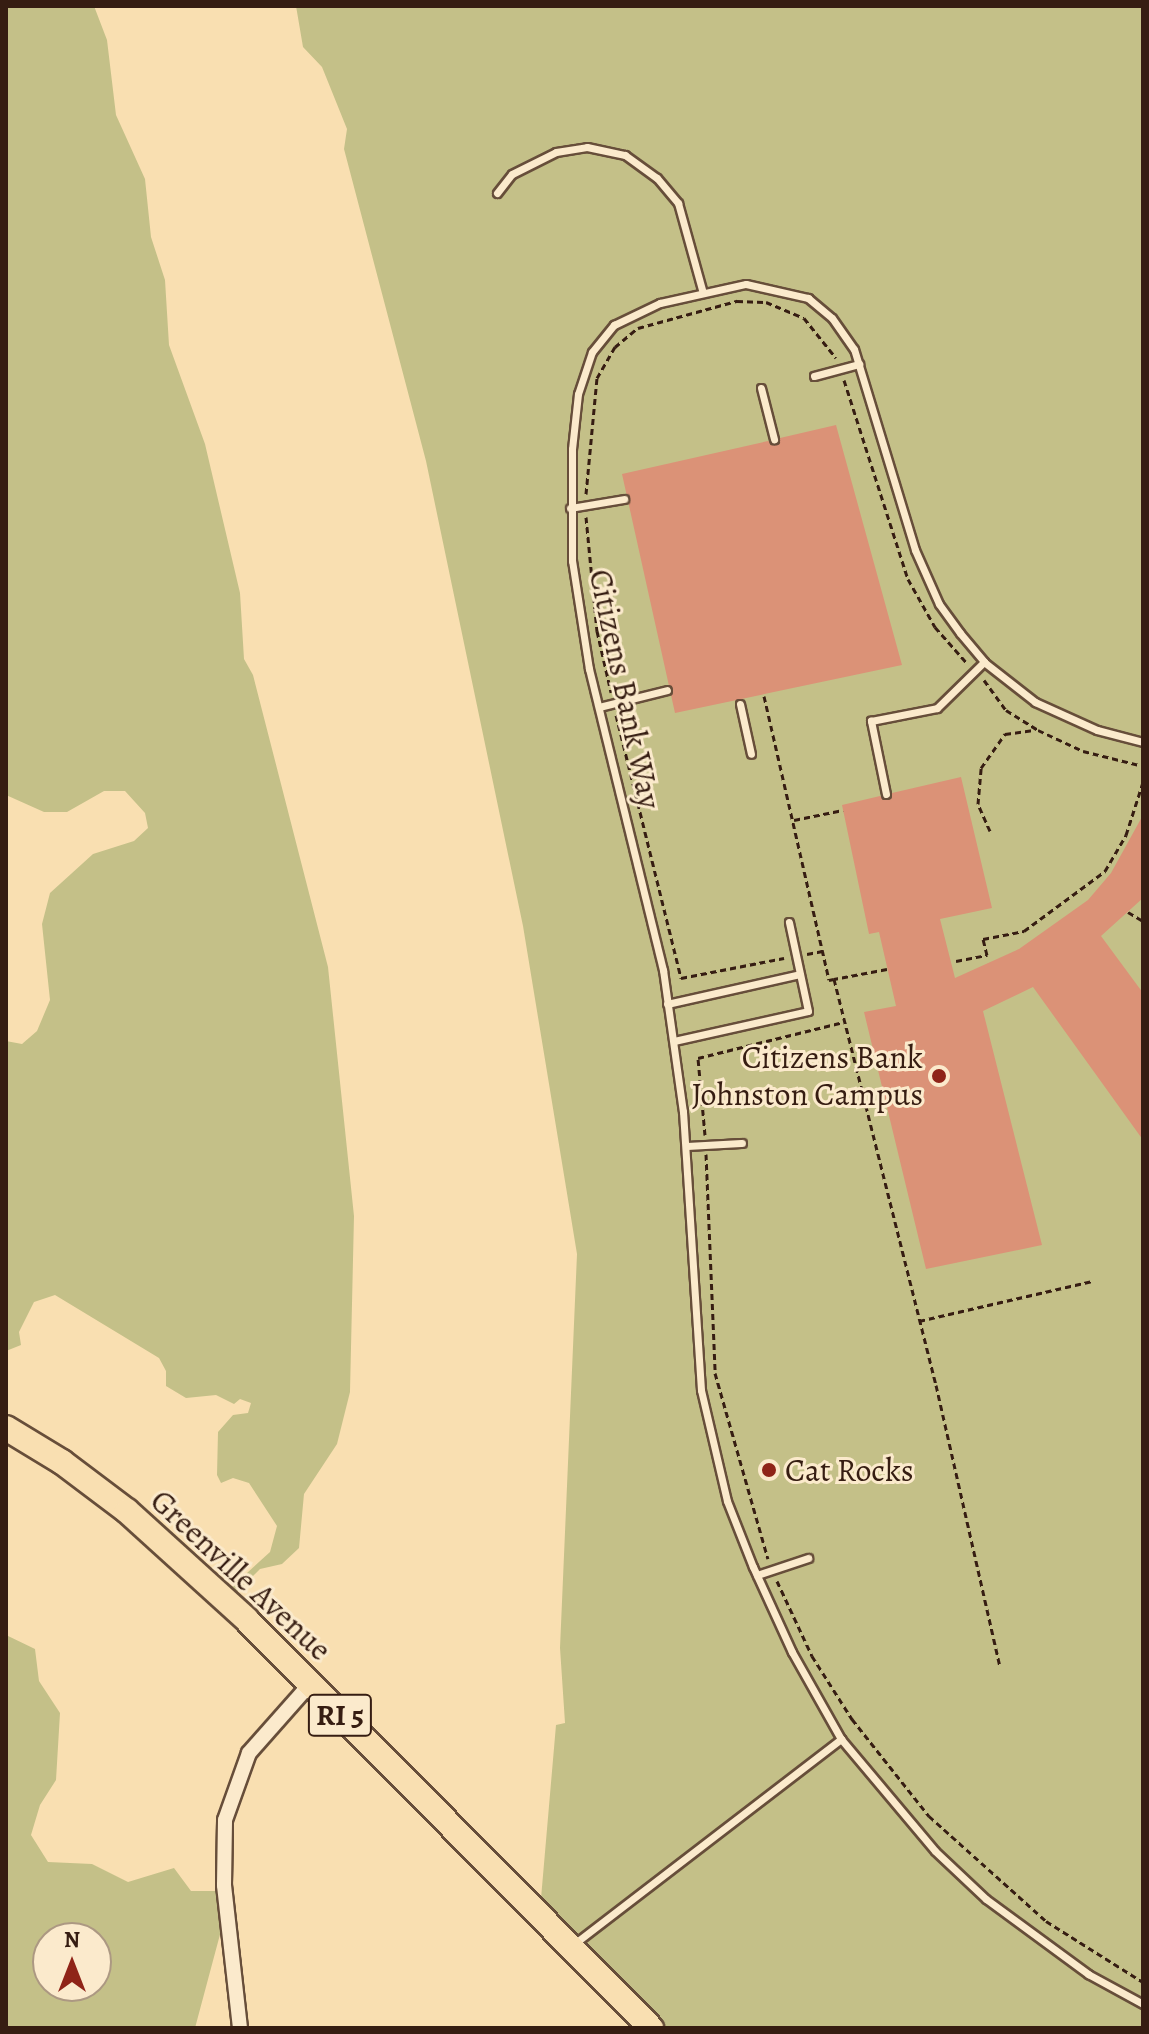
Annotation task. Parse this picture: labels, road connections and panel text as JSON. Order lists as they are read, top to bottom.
{
  "streets": {
    "main road": ["Greenville Avenue", "RI 5"],
    "lane": ["Citizens Bank Way"]
  },
  "places": ["Citizens Bank Johnston Campus", "Cat Rocks"],
  "north": "top"
}
